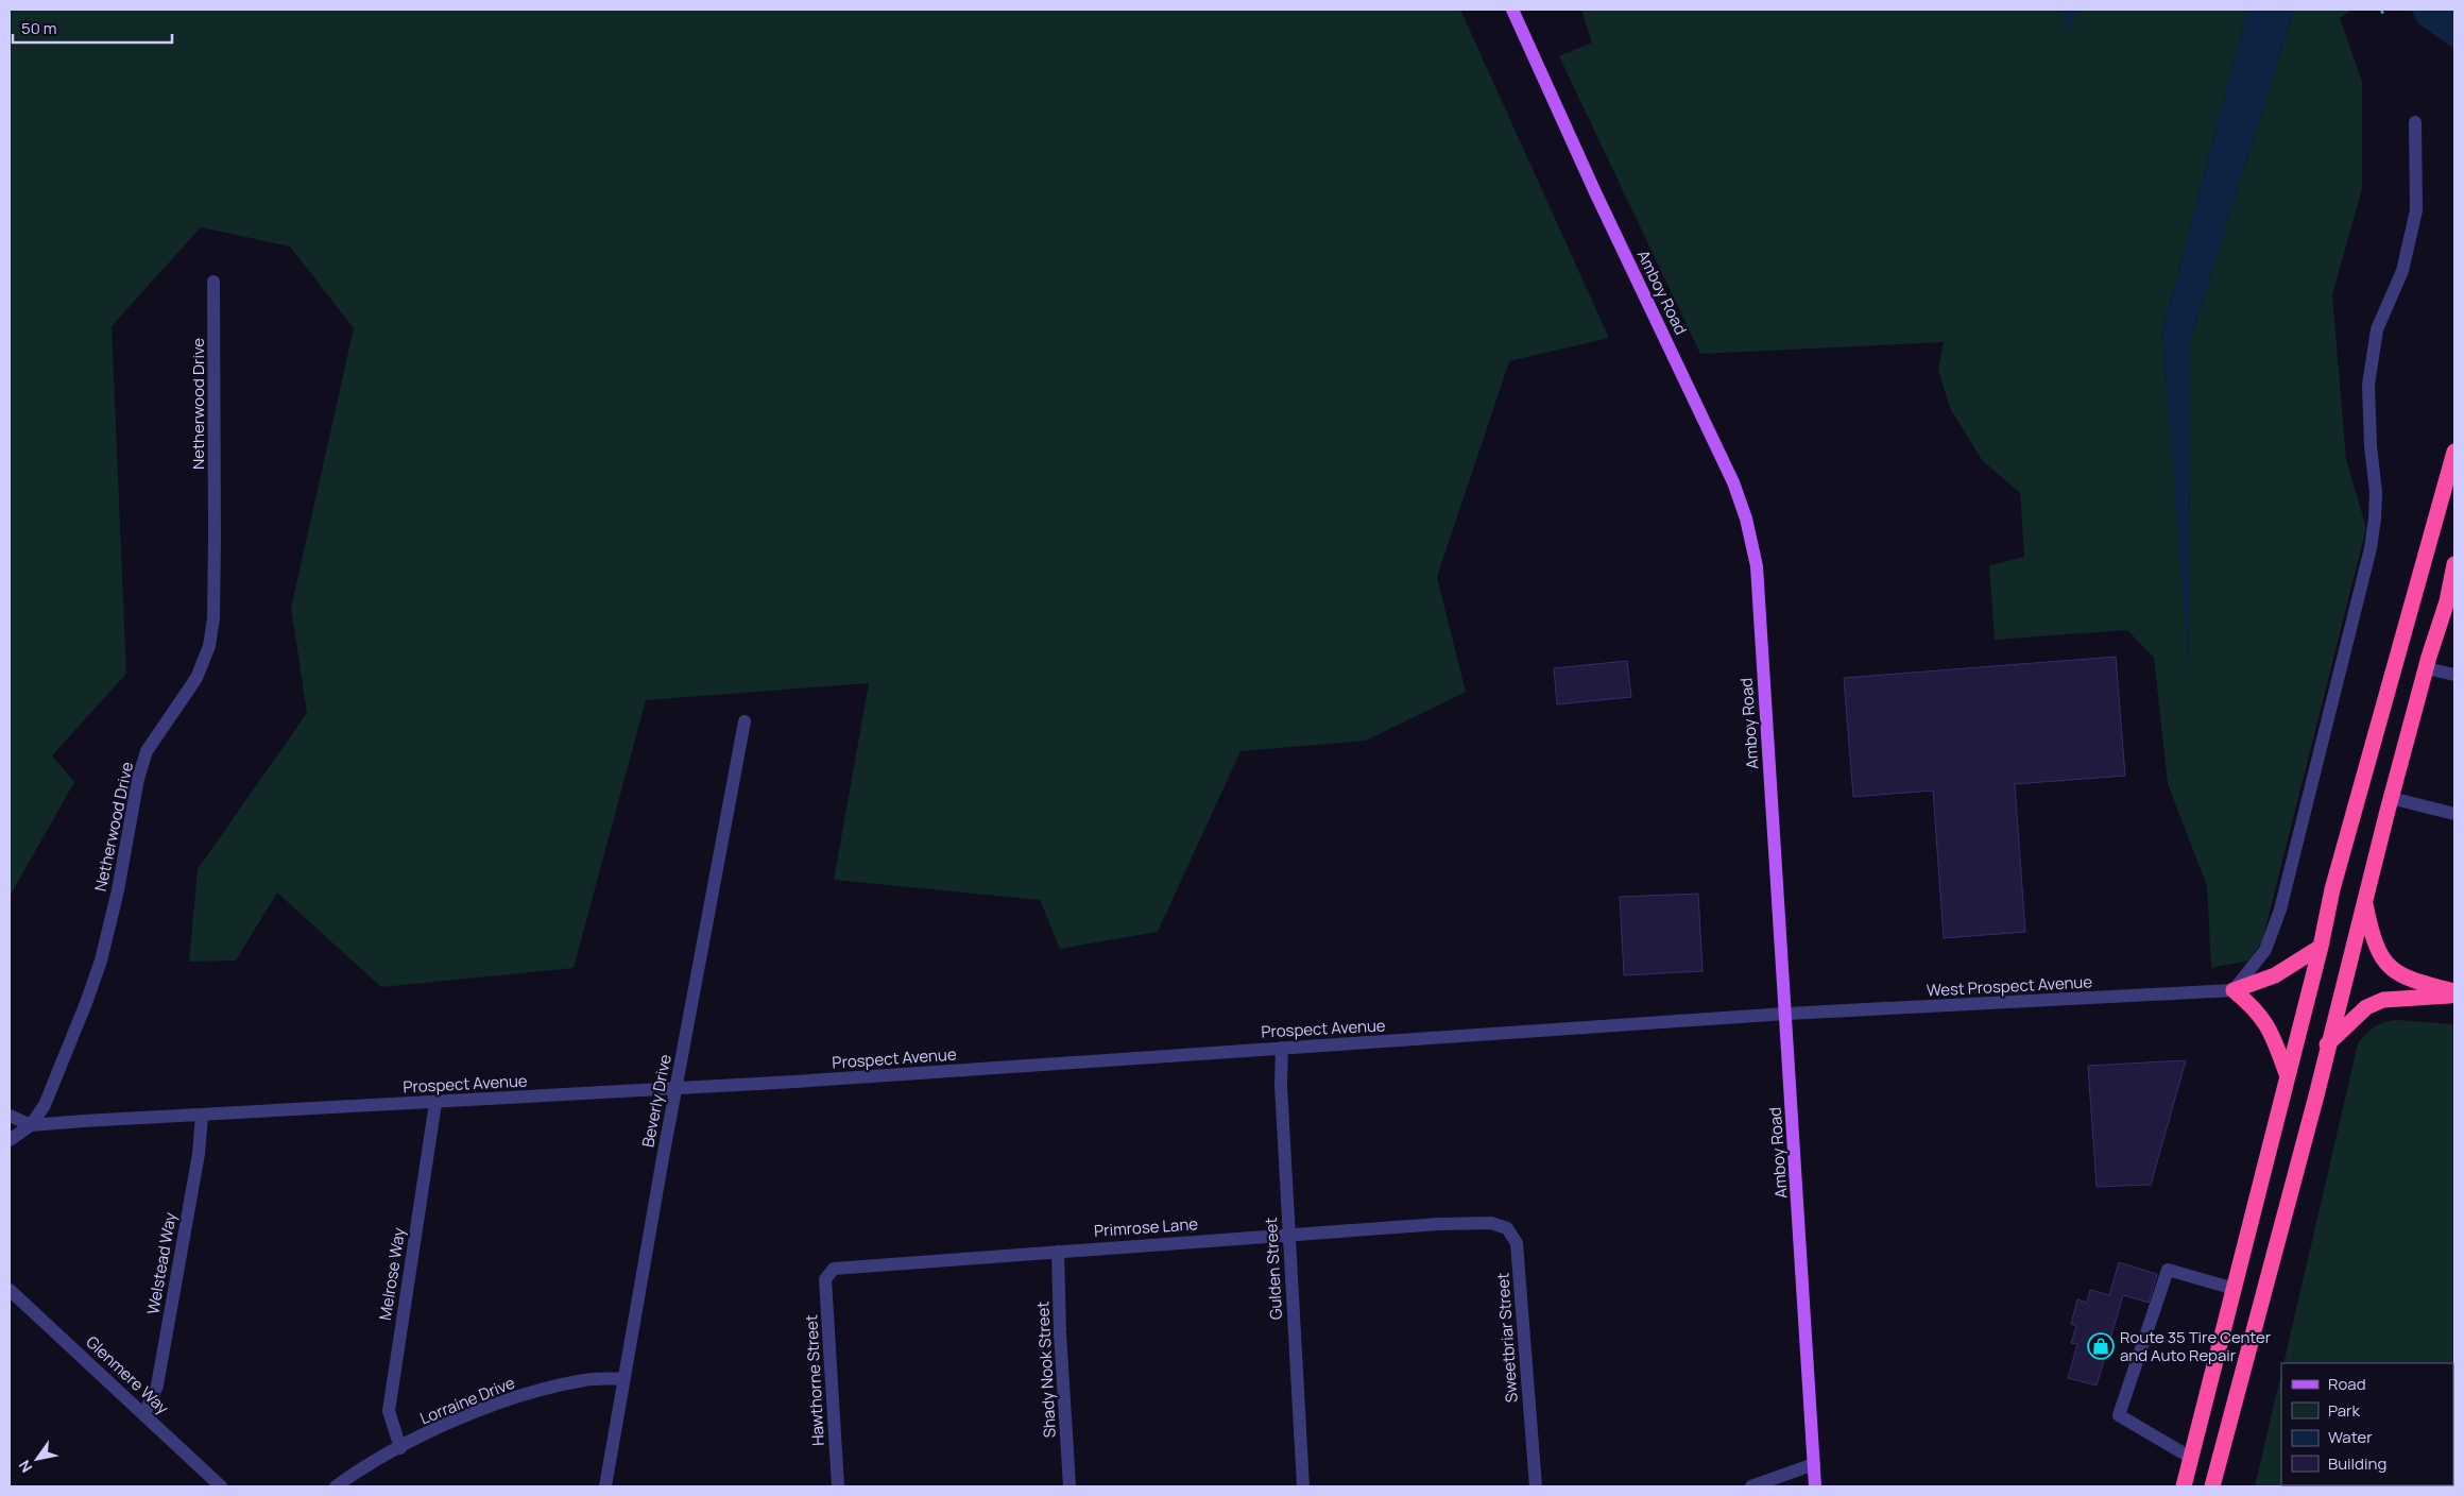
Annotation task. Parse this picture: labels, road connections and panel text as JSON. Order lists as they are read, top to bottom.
{
  "streets": {
    "main road": ["Amboy Road"],
    "street": [
      "Netherwood Drive",
      "West Prospect Avenue",
      "Prospect Avenue",
      "Beverly Drive",
      "Primrose Lane",
      "Welstead Way",
      "Gulden Street",
      "Melrose Way",
      "Sweetbriar Street",
      "Shady Nook Street",
      "Glenmere Way",
      "Hawthorne Street",
      "Lorraine Drive"
    ]
  },
  "crossings": [
    ["Amboy Road", "West Prospect Avenue"],
    ["Amboy Road", "Prospect Avenue"],
    ["Netherwood Drive", "Prospect Avenue"],
    ["West Prospect Avenue", "Prospect Avenue"],
    ["Prospect Avenue", "Beverly Drive"],
    ["Prospect Avenue", "Welstead Way"],
    ["Prospect Avenue", "Gulden Street"],
    ["Prospect Avenue", "Melrose Way"],
    ["Beverly Drive", "Lorraine Drive"],
    ["Primrose Lane", "Gulden Street"],
    ["Primrose Lane", "Sweetbriar Street"],
    ["Primrose Lane", "Shady Nook Street"],
    ["Primrose Lane", "Hawthorne Street"],
    ["Welstead Way", "Glenmere Way"],
    ["Melrose Way", "Lorraine Drive"]
  ],
  "places": {
    "shop": ["Route 35 Tire Center and Auto Repair"]
  },
  "legend": [
    "Road",
    "Park",
    "Water",
    "Building"
  ],
  "scale_bar": "50 m",
  "north": "bottom left"
}
